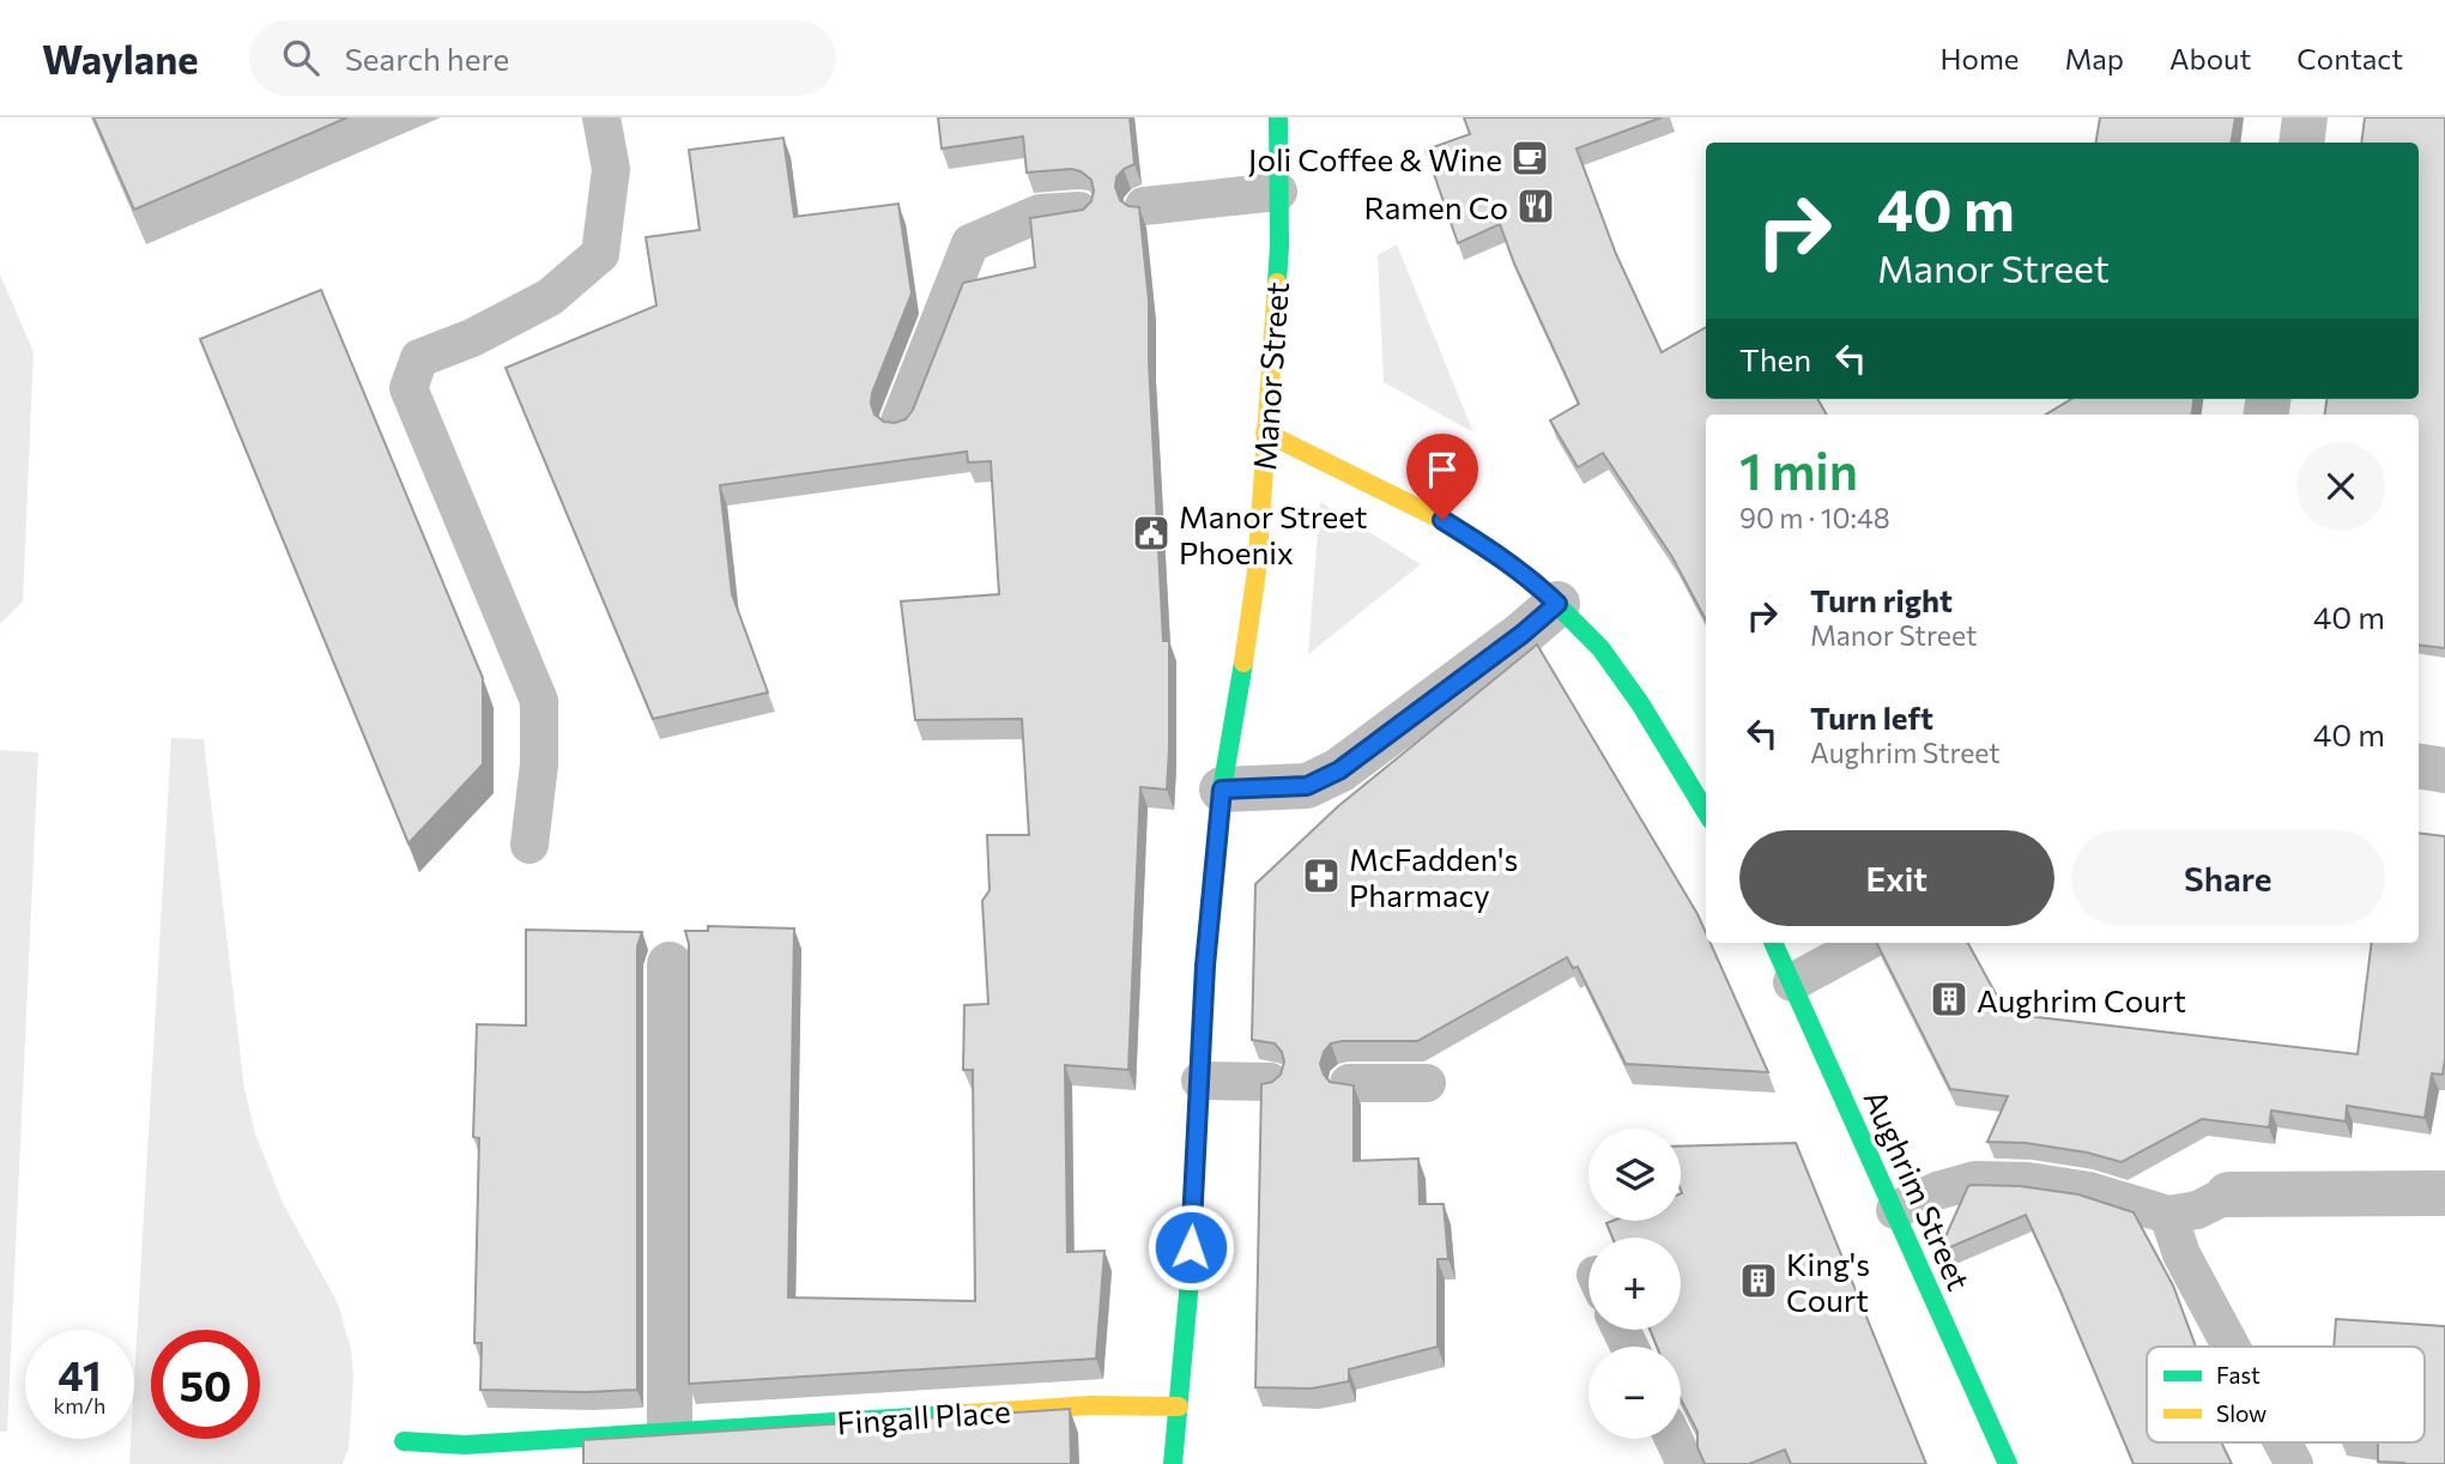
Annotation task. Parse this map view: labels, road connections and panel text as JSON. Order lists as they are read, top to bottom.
{
  "streets": {
    "main road": ["Manor Street", "Aughrim Street", "Fingall Place"]
  },
  "crossings": [
    ["Manor Street", "Fingall Place"]
  ],
  "places": {
    "cafe": ["Joli Coffee & Wine"],
    "restaurant": ["Ramen Co"],
    "public building": ["Manor Street Phoenix"],
    "pharmacy": ["McFadden's Pharmacy"],
    "building": ["Aughrim Court", "King's Court"]
  },
  "legend": ["Fast", "Slow"],
  "page": {
    "header": "Waylane",
    "search": "Search here",
    "nav": [
      "Home",
      "Map",
      "About",
      "Contact"
    ],
    "turn": ["40 m", "Manor Street"],
    "then": "Then",
    "heading": ["1 min", "90 m · 10:48"],
    "list": [
      {
        "name": "Turn right",
        "note": "Manor Street",
        "value": "40 m"
      },
      {
        "name": "Turn left",
        "note": "Aughrim Street",
        "value": "40 m"
      }
    ],
    "buttons": ["Exit", "Share"],
    "map_buttons": ["+", "−"],
    "speed": "41 km/h",
    "limit": "50"
  }
}
